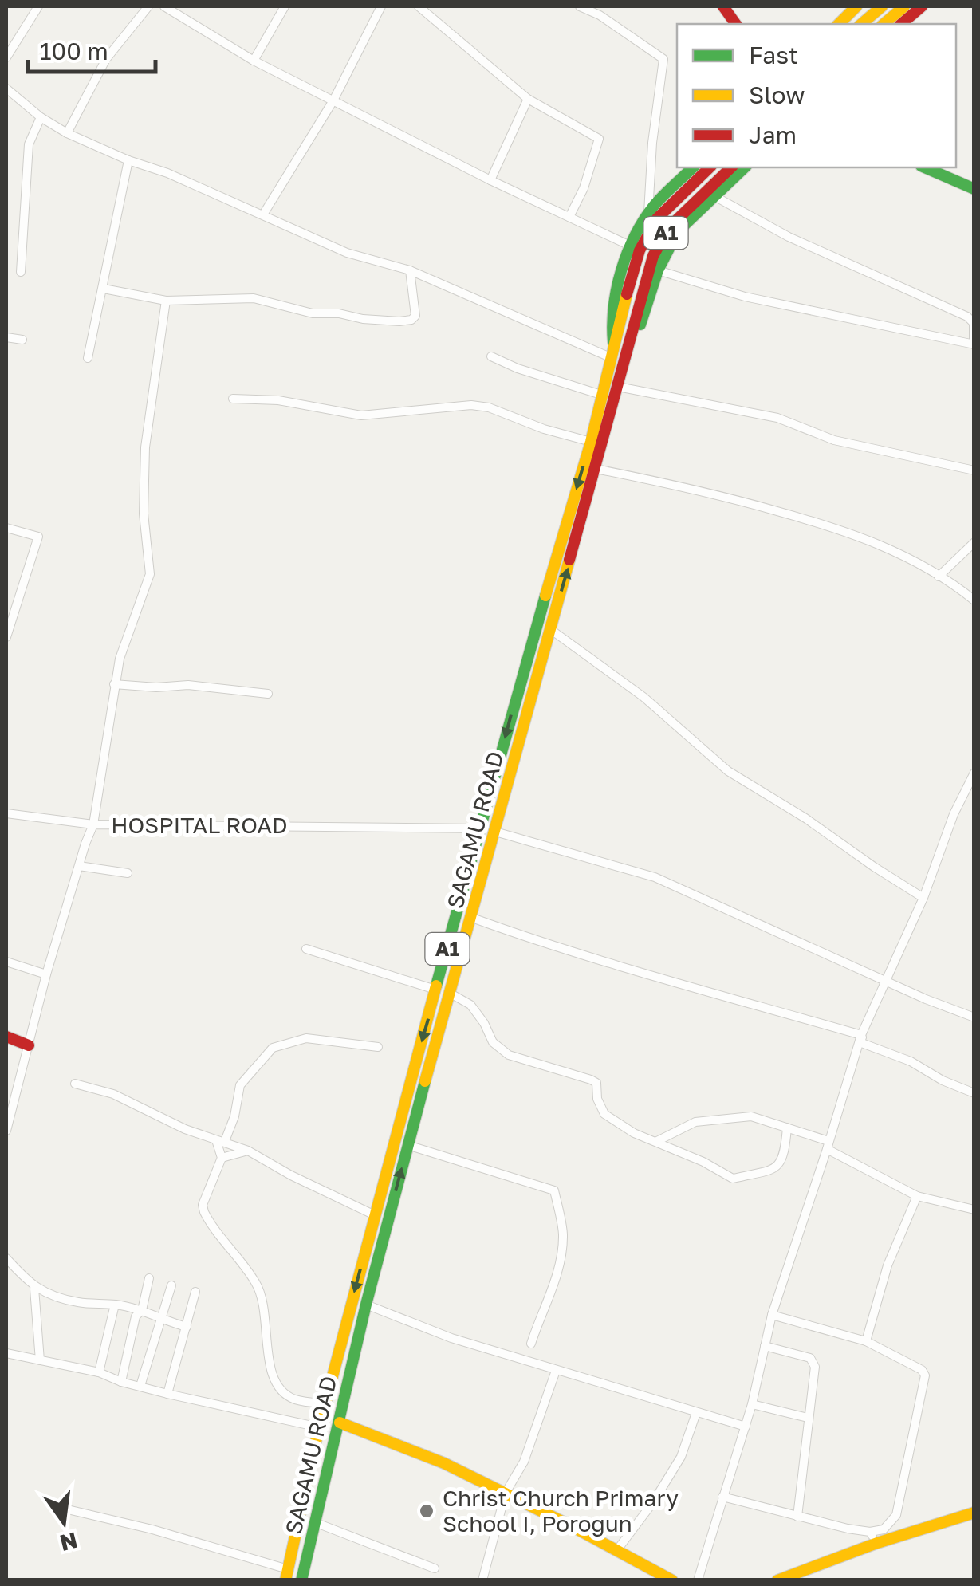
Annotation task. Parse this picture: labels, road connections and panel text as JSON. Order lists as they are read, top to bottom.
{
  "streets": {
    "main road": ["A1", "SAGAMU ROAD"],
    "street": ["HOSPITAL ROAD"]
  },
  "crossings": [
    ["HOSPITAL ROAD", "SAGAMU ROAD"]
  ],
  "places": ["Christ Church Primary School I, Porogun"],
  "legend": ["Fast", "Slow", "Jam"],
  "scale_bar": "100 m",
  "north": "bottom"
}
